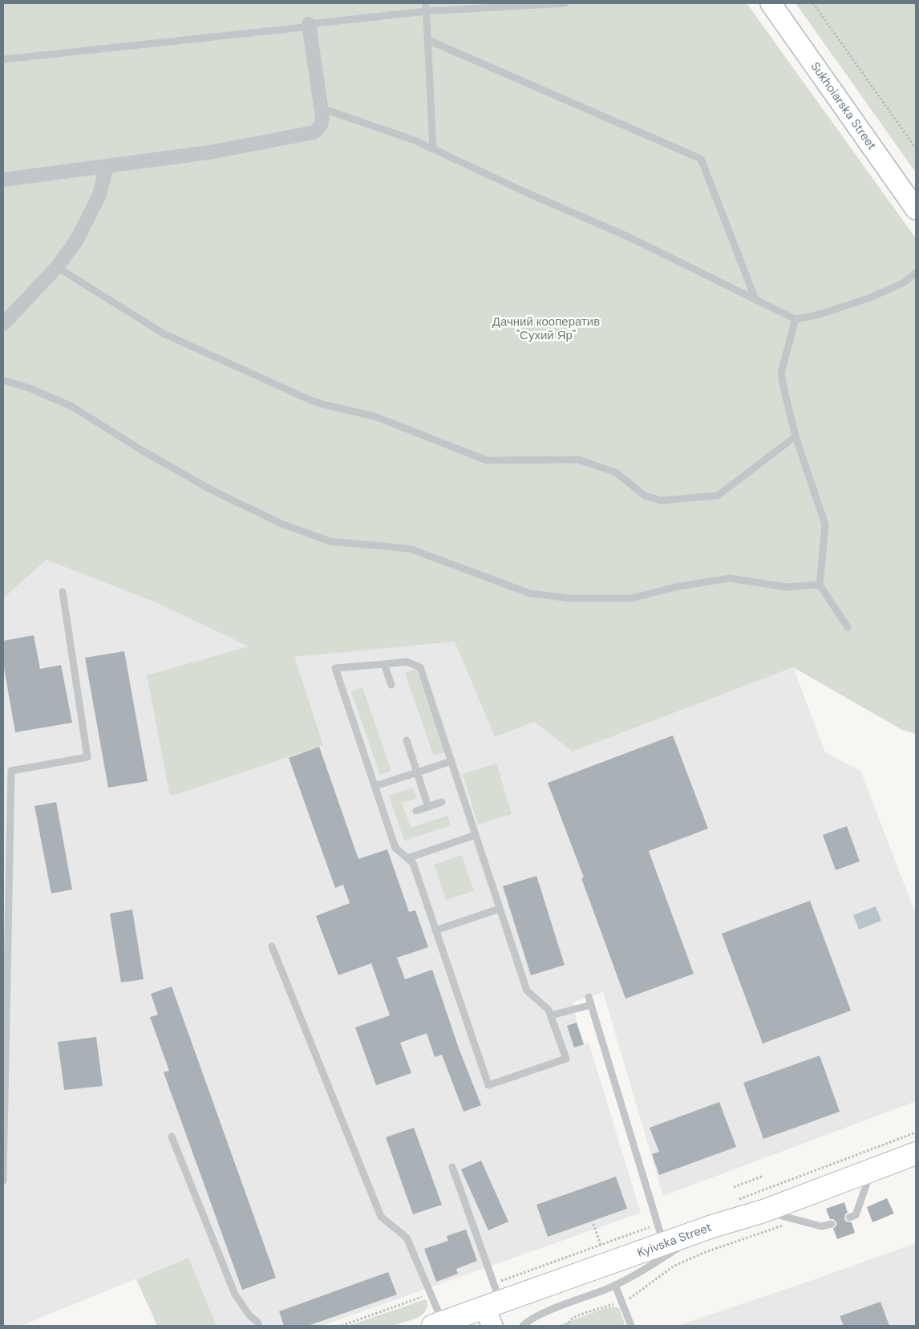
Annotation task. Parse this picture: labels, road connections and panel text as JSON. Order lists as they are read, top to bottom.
{
  "streets": {
    "main road": ["Kyivska Street"],
    "street": ["Sukhoiarska Street"]
  },
  "parks": ["Дачний кооператив \"Сухий Яр\""]
}
